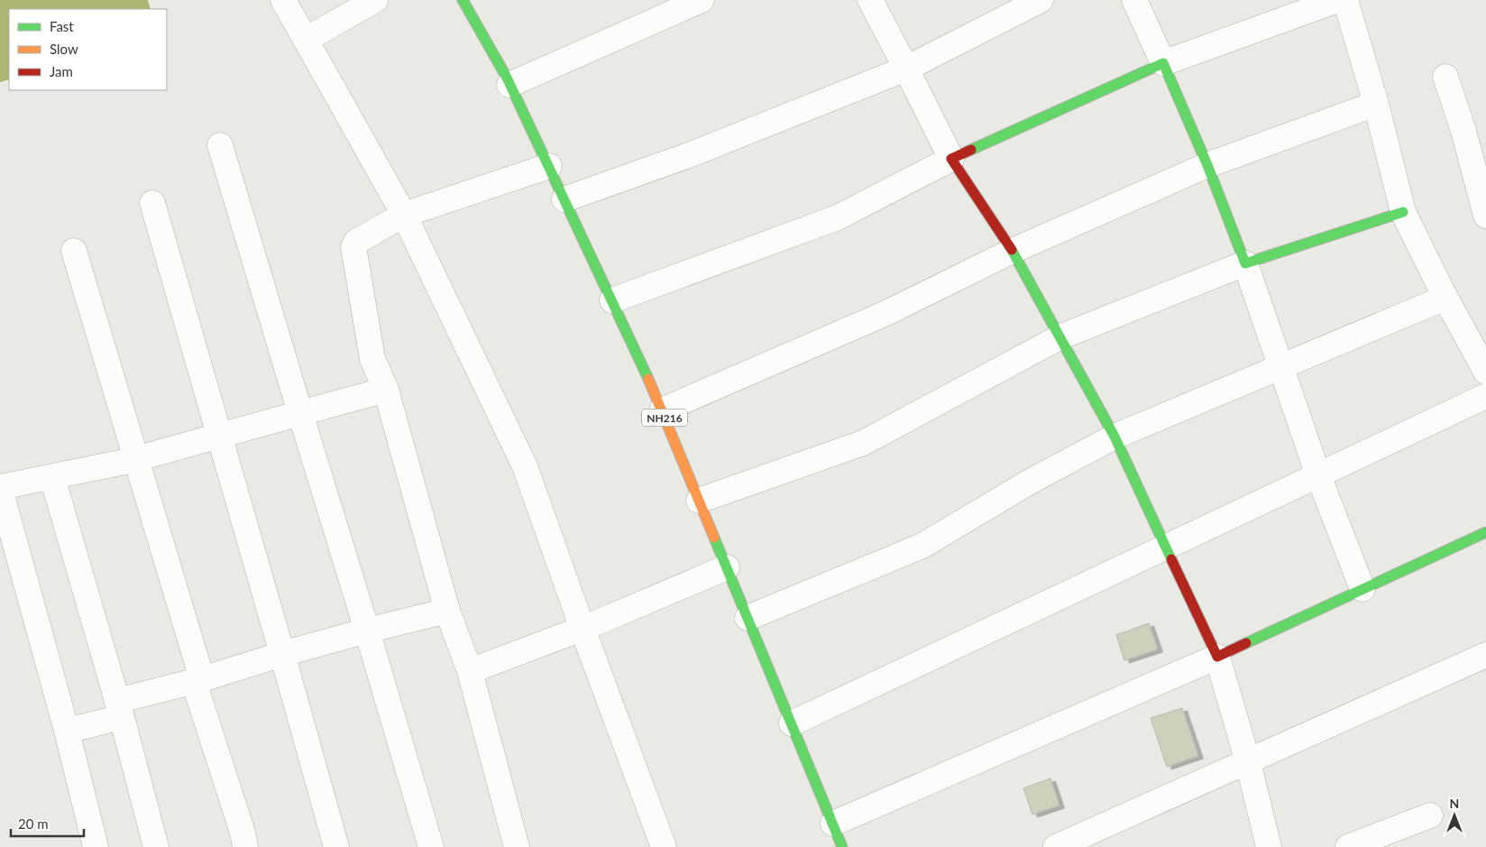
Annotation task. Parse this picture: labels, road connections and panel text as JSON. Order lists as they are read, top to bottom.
{
  "streets": {
    "main road": ["NH216"]
  },
  "legend": ["Fast", "Slow", "Jam"],
  "scale_bar": "20 m",
  "north": "top"
}
